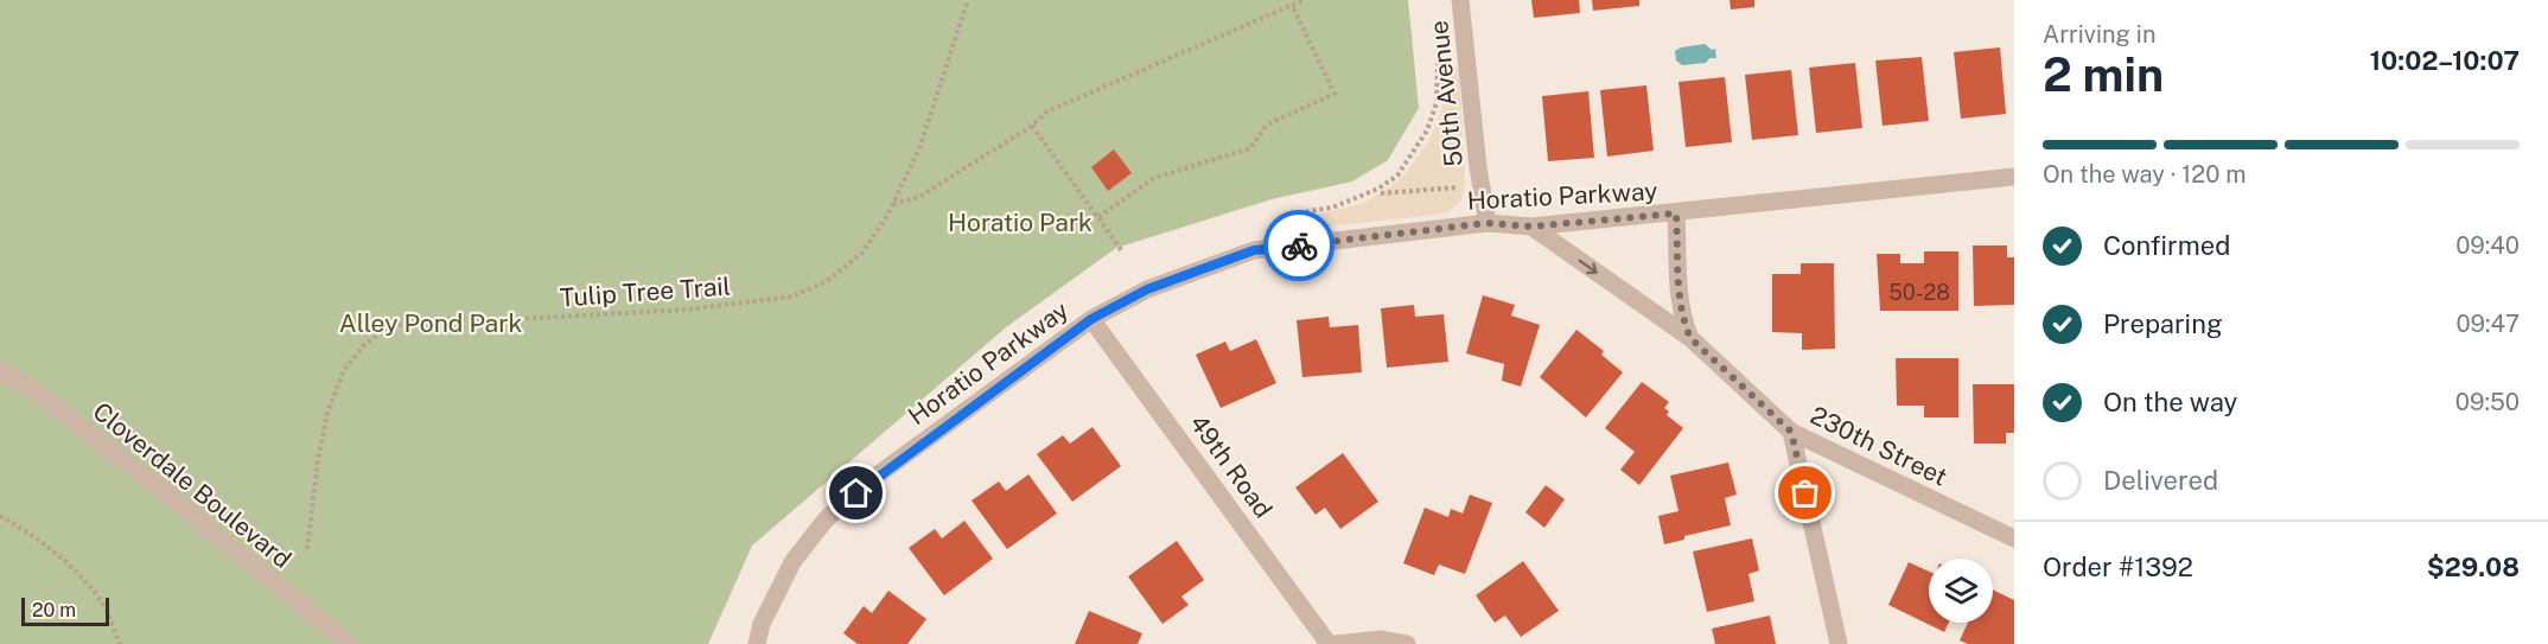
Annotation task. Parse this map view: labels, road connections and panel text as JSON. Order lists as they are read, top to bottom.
{
  "streets": {
    "street": [
      "50th Avenue",
      "Horatio Parkway",
      "230th Street",
      "49th Road",
      "Cloverdale Boulevard"
    ],
    "path": ["Tulip Tree Trail"]
  },
  "crossings": [
    ["50th Avenue", "Horatio Parkway"],
    ["Horatio Parkway", "230th Street"],
    ["Horatio Parkway", "49th Road"]
  ],
  "parks": ["Horatio Park", "Alley Pond Park"],
  "house_numbers": ["50-28"],
  "scale_bar": "20 m",
  "page": {
    "heading": ["2 min", "Arriving in", "10:02–10:07"],
    "panel": ["Order #1392", "$29.08"],
    "bar": "On the way · 120 m",
    "list": [
      ["Confirmed", "09:40"],
      ["Preparing", "09:47"],
      ["On the way", "09:50"],
      "Delivered"
    ],
    "scale": "20 m"
  }
}
